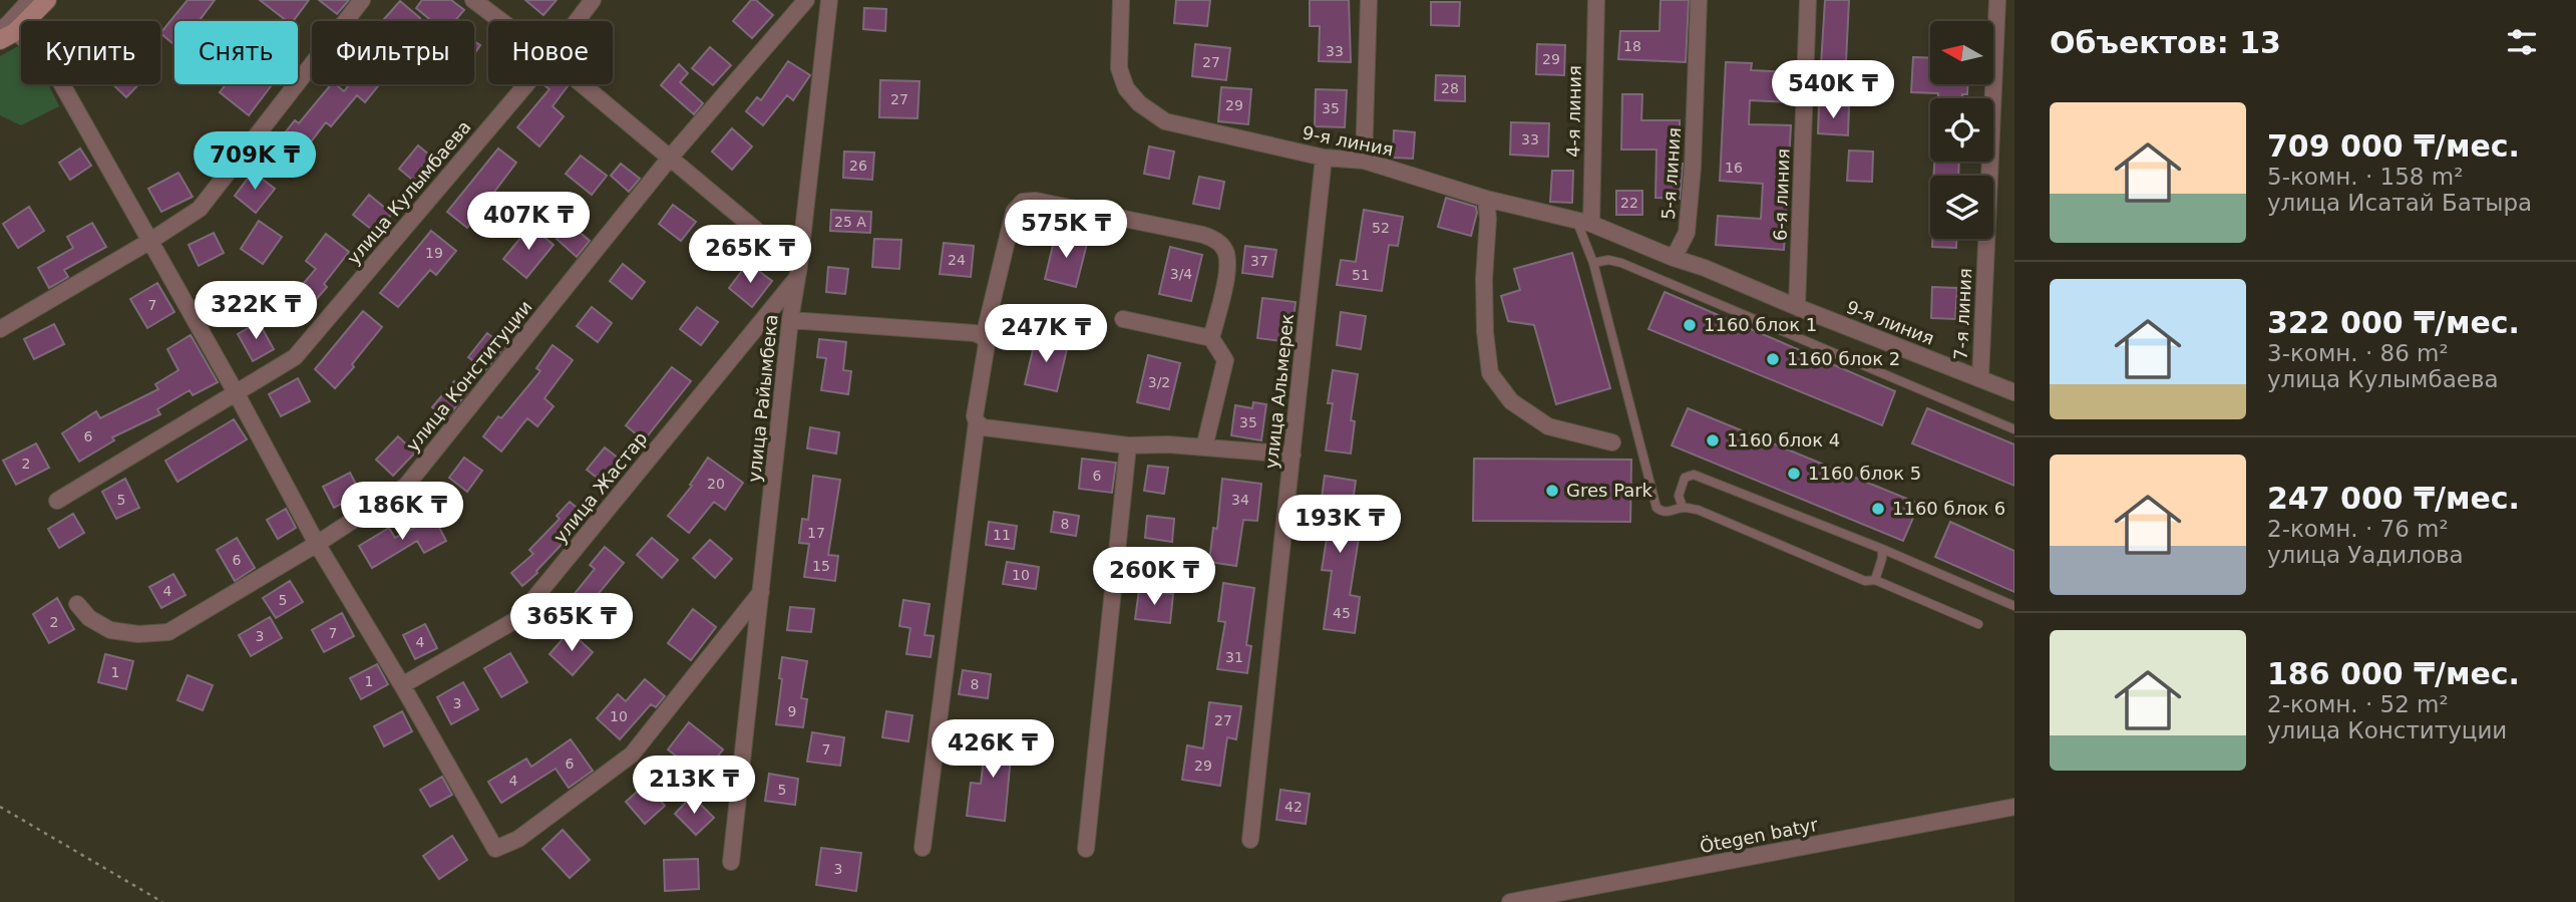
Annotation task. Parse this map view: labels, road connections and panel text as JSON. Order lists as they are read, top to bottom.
{
  "streets": {
    "street": [
      "4-я линия",
      "9-я линия",
      "5-я линия",
      "улица Кулымбаева",
      "6-я линия",
      "7-я линия",
      "улица Конституции",
      "улица Альмерек",
      "улица Райымбека",
      "улица Жастар",
      "Ötegen batyr"
    ]
  },
  "crossings": [
    ["4-я линия", "9-я линия"],
    ["9-я линия", "5-я линия"],
    ["9-я линия", "6-я линия"],
    ["9-я линия", "7-я линия"],
    ["9-я линия", "улица Альмерек"],
    ["улица Райымбека", "улица Жастар"]
  ],
  "places": [
    "1160 блок 1",
    "1160 блок 2",
    "1160 блок 4",
    "1160 блок 5",
    "Gres Park",
    "1160 блок 6"
  ],
  "house_numbers": [
    "18",
    "33",
    "29",
    "27",
    "28",
    "27",
    "29",
    "35",
    "33",
    "26",
    "16",
    "22",
    "25 А",
    "52",
    "19",
    "24",
    "37",
    "3/4",
    "51",
    "7",
    "3/2",
    "35",
    "6",
    "2",
    "6",
    "20",
    "5",
    "34",
    "8",
    "17",
    "11",
    "6",
    "15",
    "10",
    "4",
    "5",
    "45",
    "2",
    "7",
    "3",
    "4",
    "31",
    "1",
    "1",
    "8",
    "3",
    "9",
    "10",
    "27",
    "7",
    "6",
    "29",
    "4",
    "5",
    "42",
    "3"
  ],
  "north": "left",
  "page": {
    "heading": "Объектов: 13",
    "chip": [
      "Купить",
      "Снять",
      "Фильтры",
      "Новое"
    ],
    "price": [
      "540K ₸",
      "709K ₸",
      "407K ₸",
      "575K ₸",
      "265K ₸",
      "322K ₸",
      "247K ₸",
      "186K ₸",
      "193K ₸",
      "260K ₸",
      "365K ₸",
      "426K ₸",
      "213K ₸"
    ],
    "list": [
      {
        "name": "709 000 ₸/мес.",
        "note": "5-комн. · 158 m² · улица Исатай Батыра"
      },
      {
        "name": "322 000 ₸/мес.",
        "note": "3-комн. · 86 m² · улица Кулымбаева"
      },
      {
        "name": "247 000 ₸/мес.",
        "note": "2-комн. · 76 m² · улица Уадилова"
      },
      {
        "name": "186 000 ₸/мес.",
        "note": "2-комн. · 52 m² · улица Конституции"
      }
    ]
  }
}
